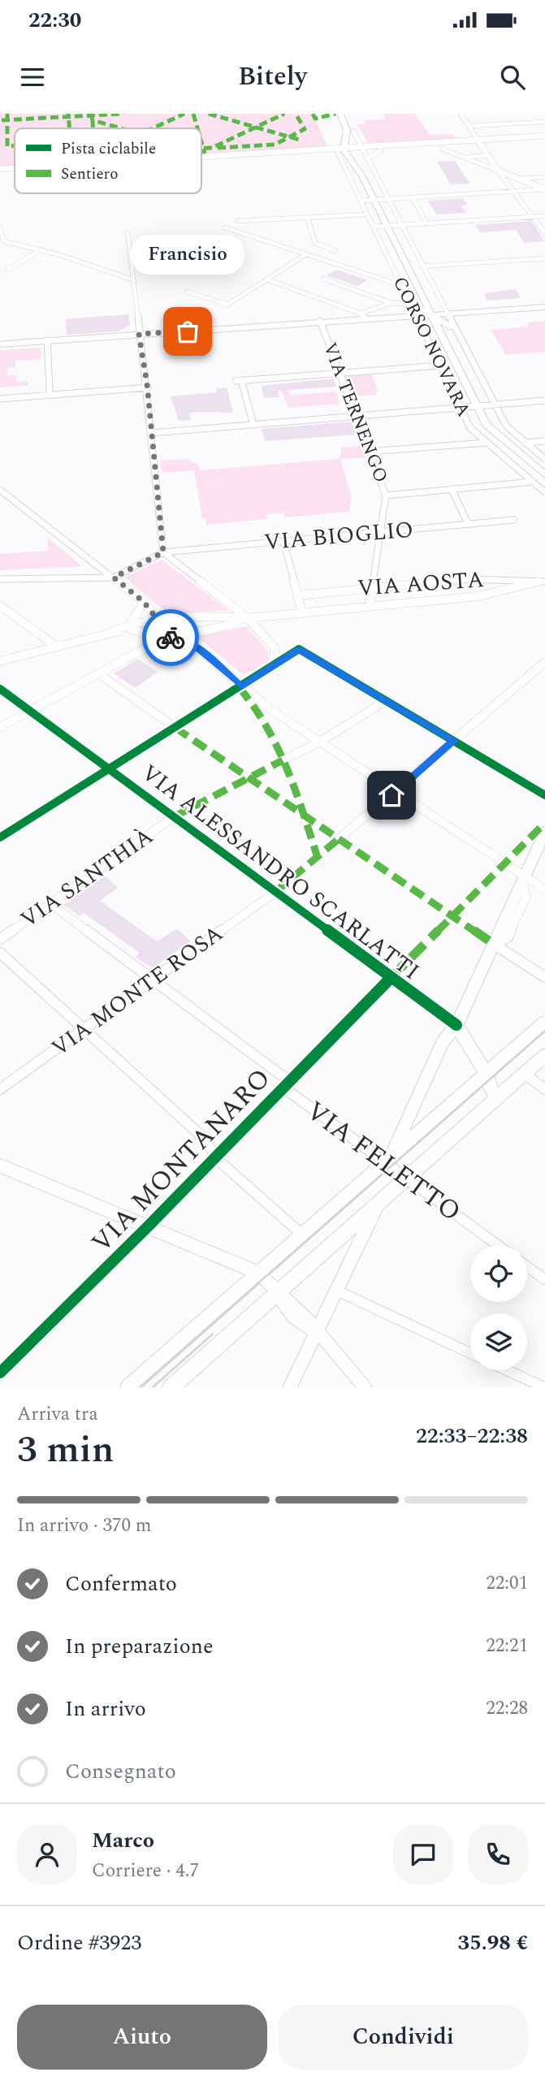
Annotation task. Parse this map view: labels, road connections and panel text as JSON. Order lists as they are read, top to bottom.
{
  "streets": {
    "main road": ["CORSO NOVARA"],
    "street": [
      "VIA TERNENGO",
      "VIA BIOGLIO",
      "VIA AOSTA",
      "VIA ALESSANDRO SCARLATTI",
      "VIA SANTHIÀ",
      "VIA MONTE ROSA",
      "VIA MONTANARO",
      "VIA FELETTO"
    ]
  },
  "crossings": [
    ["VIA TERNENGO", "VIA BIOGLIO"],
    ["VIA TERNENGO", "VIA AOSTA"],
    ["VIA ALESSANDRO SCARLATTI", "VIA SANTHIÀ"],
    ["VIA ALESSANDRO SCARLATTI", "VIA MONTE ROSA"],
    ["VIA ALESSANDRO SCARLATTI", "VIA MONTANARO"],
    ["VIA SANTHIÀ", "VIA FELETTO"],
    ["VIA MONTE ROSA", "VIA FELETTO"],
    ["VIA MONTANARO", "VIA FELETTO"]
  ],
  "places": ["Francisio"],
  "legend": ["Pista ciclabile", "Sentiero"],
  "page": {
    "status": "22:30",
    "header": "Bitely",
    "bubble": "Francisio",
    "heading": ["3 min", "Arriva tra", "22:33–22:38"],
    "panel": [
      "Marco",
      "Corriere · 4.7",
      "Ordine #3923",
      "35.98 €"
    ],
    "bar": "In arrivo · 370 m",
    "list": [
      ["Confermato", "22:01"],
      ["In preparazione", "22:21"],
      ["In arrivo", "22:28"],
      "Consegnato"
    ],
    "buttons": ["Aiuto", "Condividi"]
  }
}
